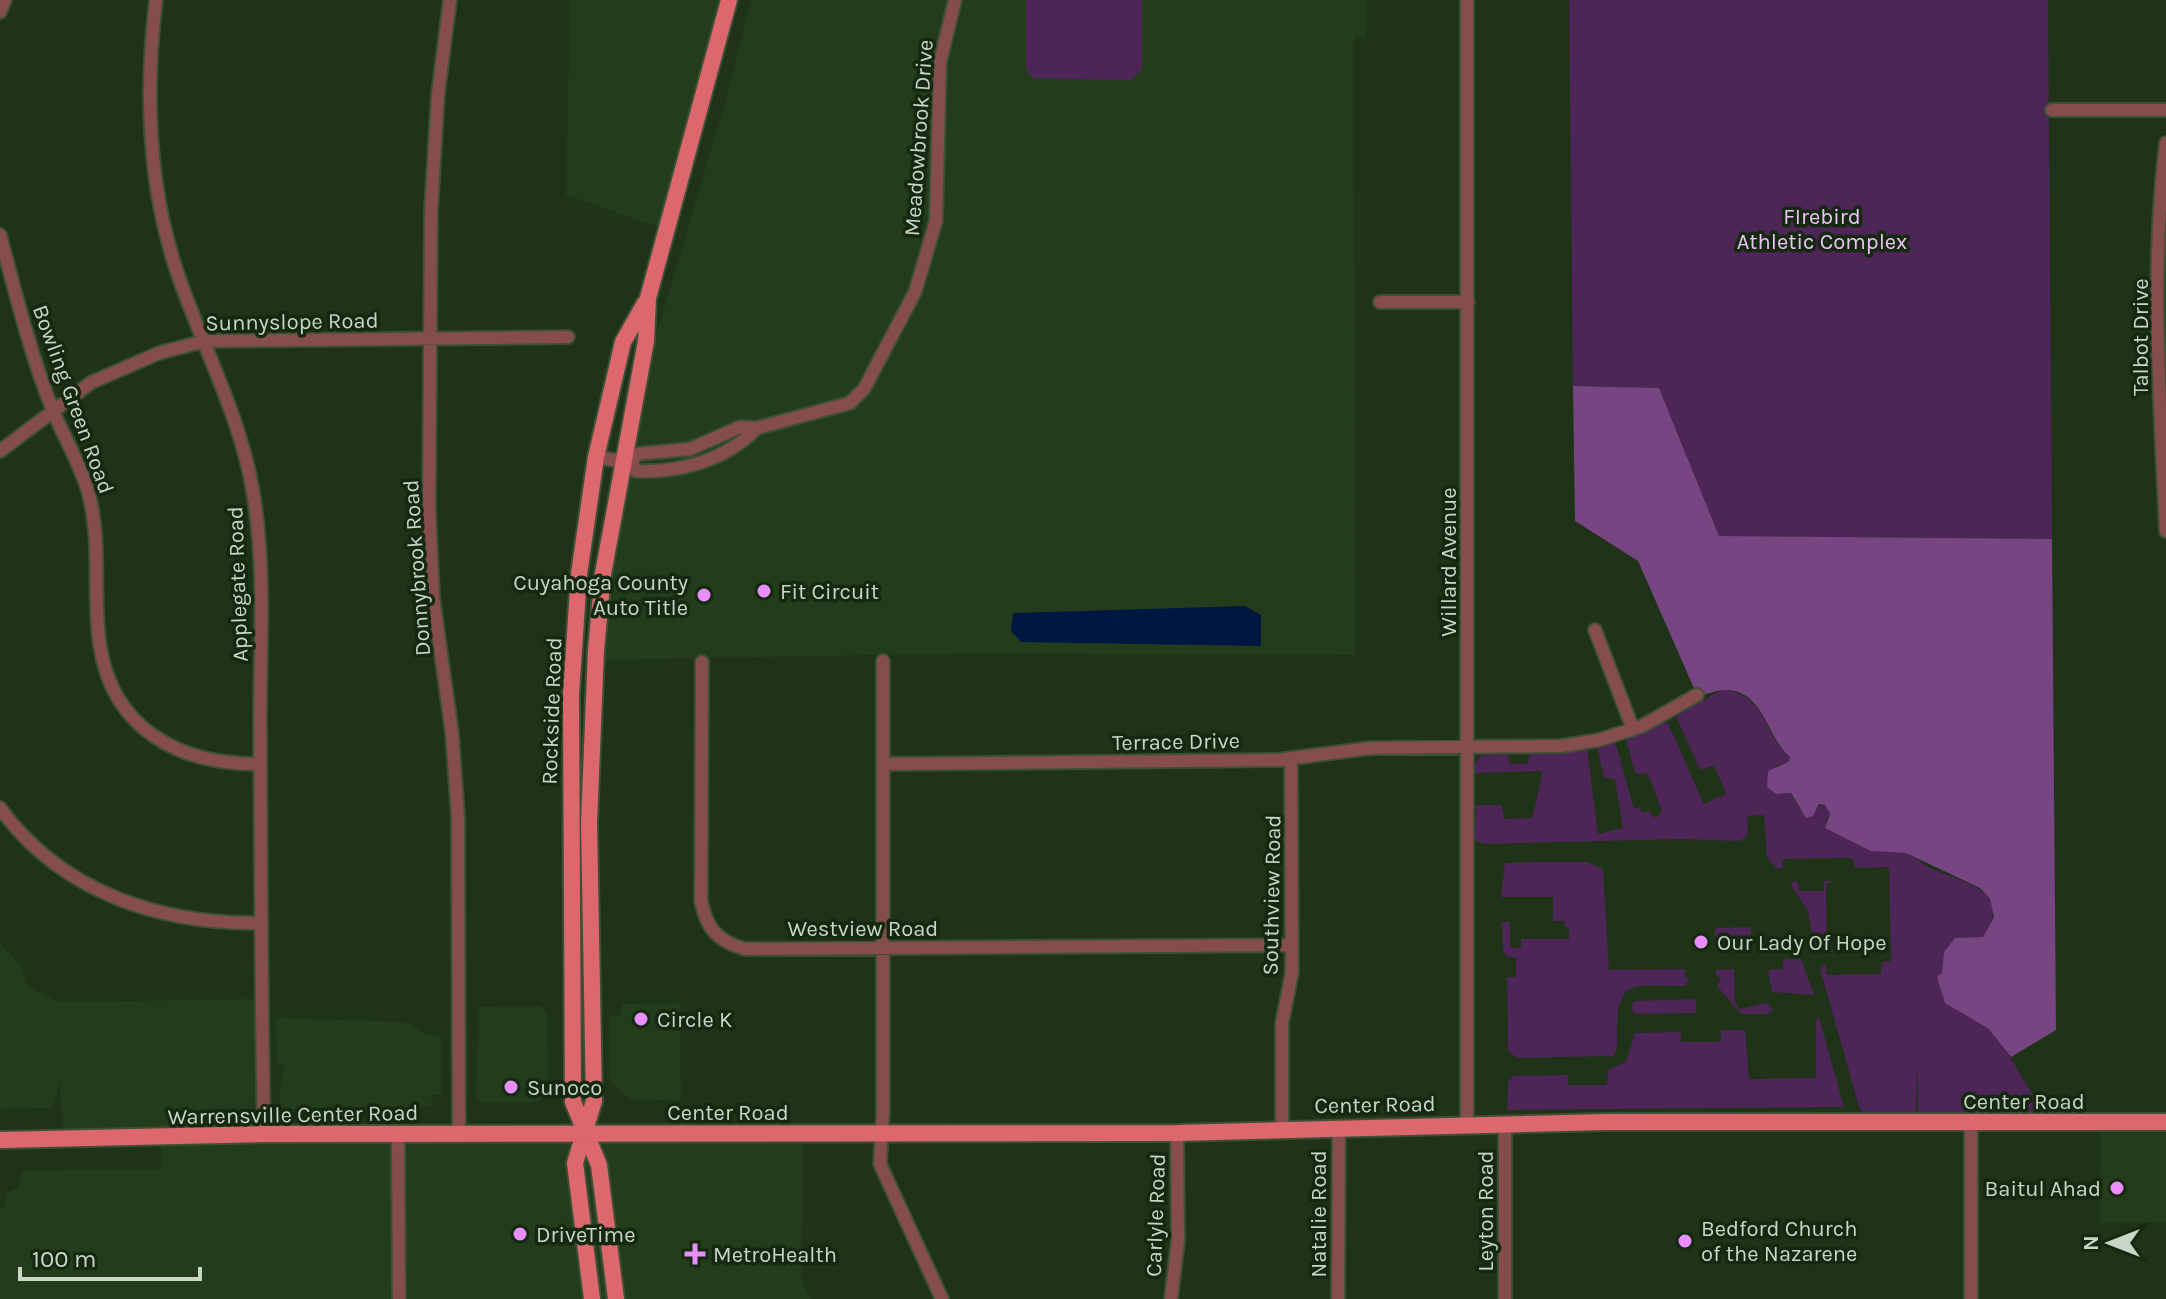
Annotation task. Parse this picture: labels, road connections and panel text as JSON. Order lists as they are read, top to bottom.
{
  "streets": {
    "main road": ["Rockside Road", "Center Road", "Warrensville Center Road"],
    "street": [
      "Meadowbrook Drive",
      "Sunnyslope Road",
      "Talbot Drive",
      "Bowling Green Road",
      "Willard Avenue",
      "Donnybrook Road",
      "Applegate Road",
      "Terrace Drive",
      "Southview Road",
      "Westview Road",
      "Leyton Road",
      "Natalie Road",
      "Carlyle Road"
    ]
  },
  "crossings": [
    ["Meadowbrook Drive", "Rockside Road"],
    ["Sunnyslope Road", "Bowling Green Road"],
    ["Sunnyslope Road", "Donnybrook Road"],
    ["Sunnyslope Road", "Applegate Road"],
    ["Bowling Green Road", "Applegate Road"],
    ["Willard Avenue", "Terrace Drive"],
    ["Willard Avenue", "Center Road"],
    ["Donnybrook Road", "Warrensville Center Road"],
    ["Applegate Road", "Warrensville Center Road"],
    ["Rockside Road", "Center Road"],
    ["Rockside Road", "Warrensville Center Road"],
    ["Terrace Drive", "Southview Road"],
    ["Southview Road", "Westview Road"],
    ["Southview Road", "Center Road"],
    ["Center Road", "Warrensville Center Road"],
    ["Center Road", "Leyton Road"],
    ["Center Road", "Natalie Road"],
    ["Center Road", "Carlyle Road"]
  ],
  "parks": ["FIrebird Athletic Complex"],
  "places": {
    "other": [
      "Fit Circuit",
      "Cuyahoga County Auto Title",
      "Our Lady Of Hope",
      "Circle K",
      "Sunoco",
      "Baitul Ahad",
      "DriveTime",
      "Bedford Church of the Nazarene"
    ],
    "health": ["MetroHealth"]
  },
  "scale_bar": "100 m",
  "north": "left"
}
